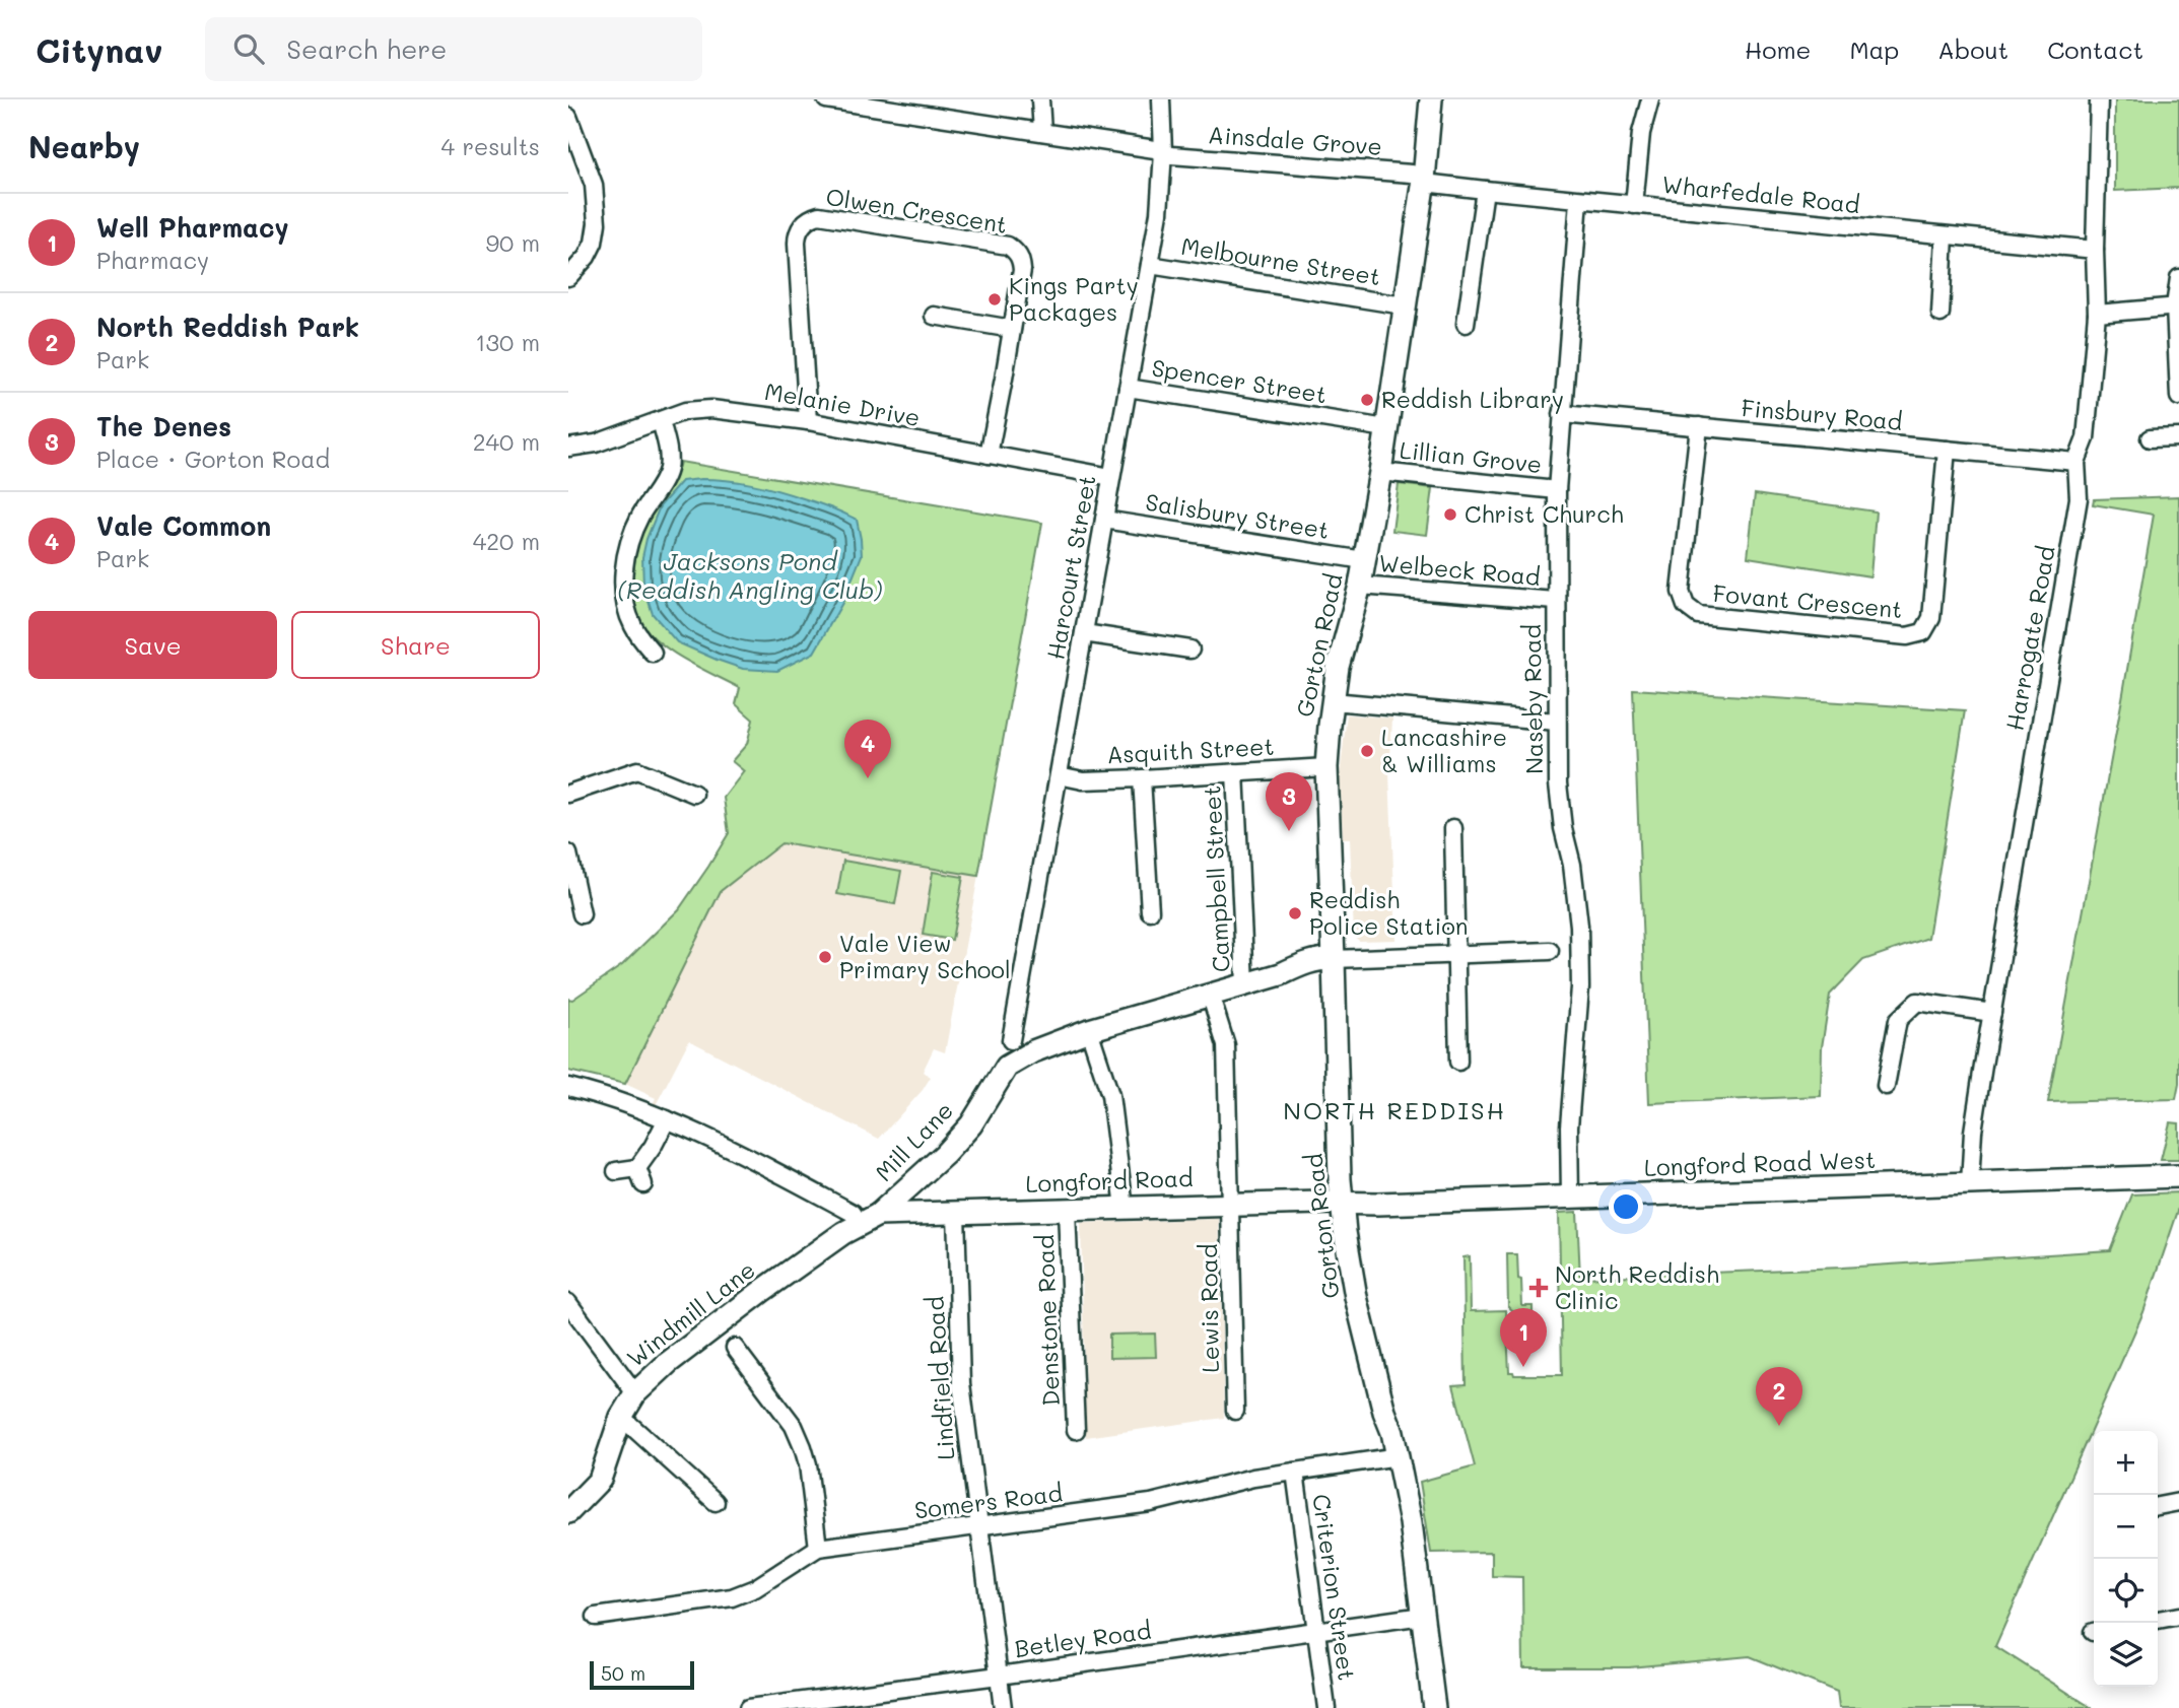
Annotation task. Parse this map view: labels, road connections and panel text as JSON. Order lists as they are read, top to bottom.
{
  "streets": {
    "street": [
      "Ainsdale Grove",
      "Wharfedale Road",
      "Olwen Crescent",
      "Melbourne Street",
      "Spencer Street",
      "Melanie Drive",
      "Finsbury Road",
      "Lillian Grove",
      "Salisbury Street",
      "Harcourt Street",
      "Welbeck Road",
      "Fovant Crescent",
      "Harrogate Road",
      "Gorton Road",
      "Naseby Road",
      "Asquith Street",
      "Campbell Street",
      "Mill Lane",
      "Longford Road West",
      "Longford Road",
      "Lewis Road",
      "Windmill Lane",
      "Denstone Road",
      "Lindfield Road",
      "Somers Road",
      "Criterion Street",
      "Betley Road"
    ]
  },
  "crossings": [
    ["Ainsdale Grove", "Wharfedale Road"],
    ["Ainsdale Grove", "Harcourt Street"],
    ["Ainsdale Grove", "Gorton Road"],
    ["Wharfedale Road", "Harrogate Road"],
    ["Wharfedale Road", "Gorton Road"],
    ["Wharfedale Road", "Naseby Road"],
    ["Olwen Crescent", "Melanie Drive"],
    ["Melbourne Street", "Harcourt Street"],
    ["Melbourne Street", "Gorton Road"],
    ["Spencer Street", "Harcourt Street"],
    ["Spencer Street", "Gorton Road"],
    ["Melanie Drive", "Harcourt Street"],
    ["Finsbury Road", "Fovant Crescent"],
    ["Finsbury Road", "Harrogate Road"],
    ["Finsbury Road", "Naseby Road"],
    ["Lillian Grove", "Gorton Road"],
    ["Lillian Grove", "Naseby Road"],
    ["Salisbury Street", "Harcourt Street"],
    ["Salisbury Street", "Gorton Road"],
    ["Harcourt Street", "Asquith Street"],
    ["Welbeck Road", "Gorton Road"],
    ["Welbeck Road", "Naseby Road"],
    ["Harrogate Road", "Longford Road West"],
    ["Gorton Road", "Asquith Street"],
    ["Gorton Road", "Mill Lane"],
    ["Gorton Road", "Longford Road West"],
    ["Gorton Road", "Longford Road"],
    ["Gorton Road", "Somers Road"],
    ["Gorton Road", "Betley Road"],
    ["Naseby Road", "Longford Road West"],
    ["Asquith Street", "Campbell Street"],
    ["Campbell Street", "Mill Lane"],
    ["Mill Lane", "Longford Road"],
    ["Mill Lane", "Lewis Road"],
    ["Mill Lane", "Windmill Lane"],
    ["Longford Road West", "Longford Road"],
    ["Longford Road", "Lewis Road"],
    ["Longford Road", "Windmill Lane"],
    ["Longford Road", "Denstone Road"],
    ["Longford Road", "Lindfield Road"],
    ["Lindfield Road", "Somers Road"],
    ["Lindfield Road", "Betley Road"],
    ["Somers Road", "Criterion Street"],
    ["Criterion Street", "Betley Road"]
  ],
  "districts": ["NORTH REDDISH"],
  "water": ["Jacksons Pond (Reddish Angling Club)"],
  "places": {
    "other": [
      "Kings Party Packages",
      "Reddish Library",
      "Christ Church",
      "Lancashire & Williams",
      "Reddish Police Station",
      "Vale View Primary School"
    ],
    "health": ["North Reddish Clinic"]
  },
  "scale_bar": "50 m",
  "page": {
    "header": "Citynav",
    "search": "Search here",
    "nav": [
      "Home",
      "Map",
      "About",
      "Contact"
    ],
    "heading": ["Nearby", "4 results"],
    "list": [
      {
        "mark": "1",
        "name": "Well Pharmacy",
        "note": "Pharmacy",
        "value": "90 m"
      },
      {
        "mark": "2",
        "name": "North Reddish Park",
        "note": "Park",
        "value": "130 m"
      },
      {
        "mark": "3",
        "name": "The Denes",
        "note": "Place · Gorton Road",
        "value": "240 m"
      },
      {
        "mark": "4",
        "name": "Vale Common",
        "note": "Park",
        "value": "420 m"
      }
    ],
    "buttons": ["Save", "Share"],
    "pins": [
      "4",
      "3",
      "1",
      "2"
    ],
    "map_buttons": ["+", "−"],
    "scale": "50 m"
  }
}
